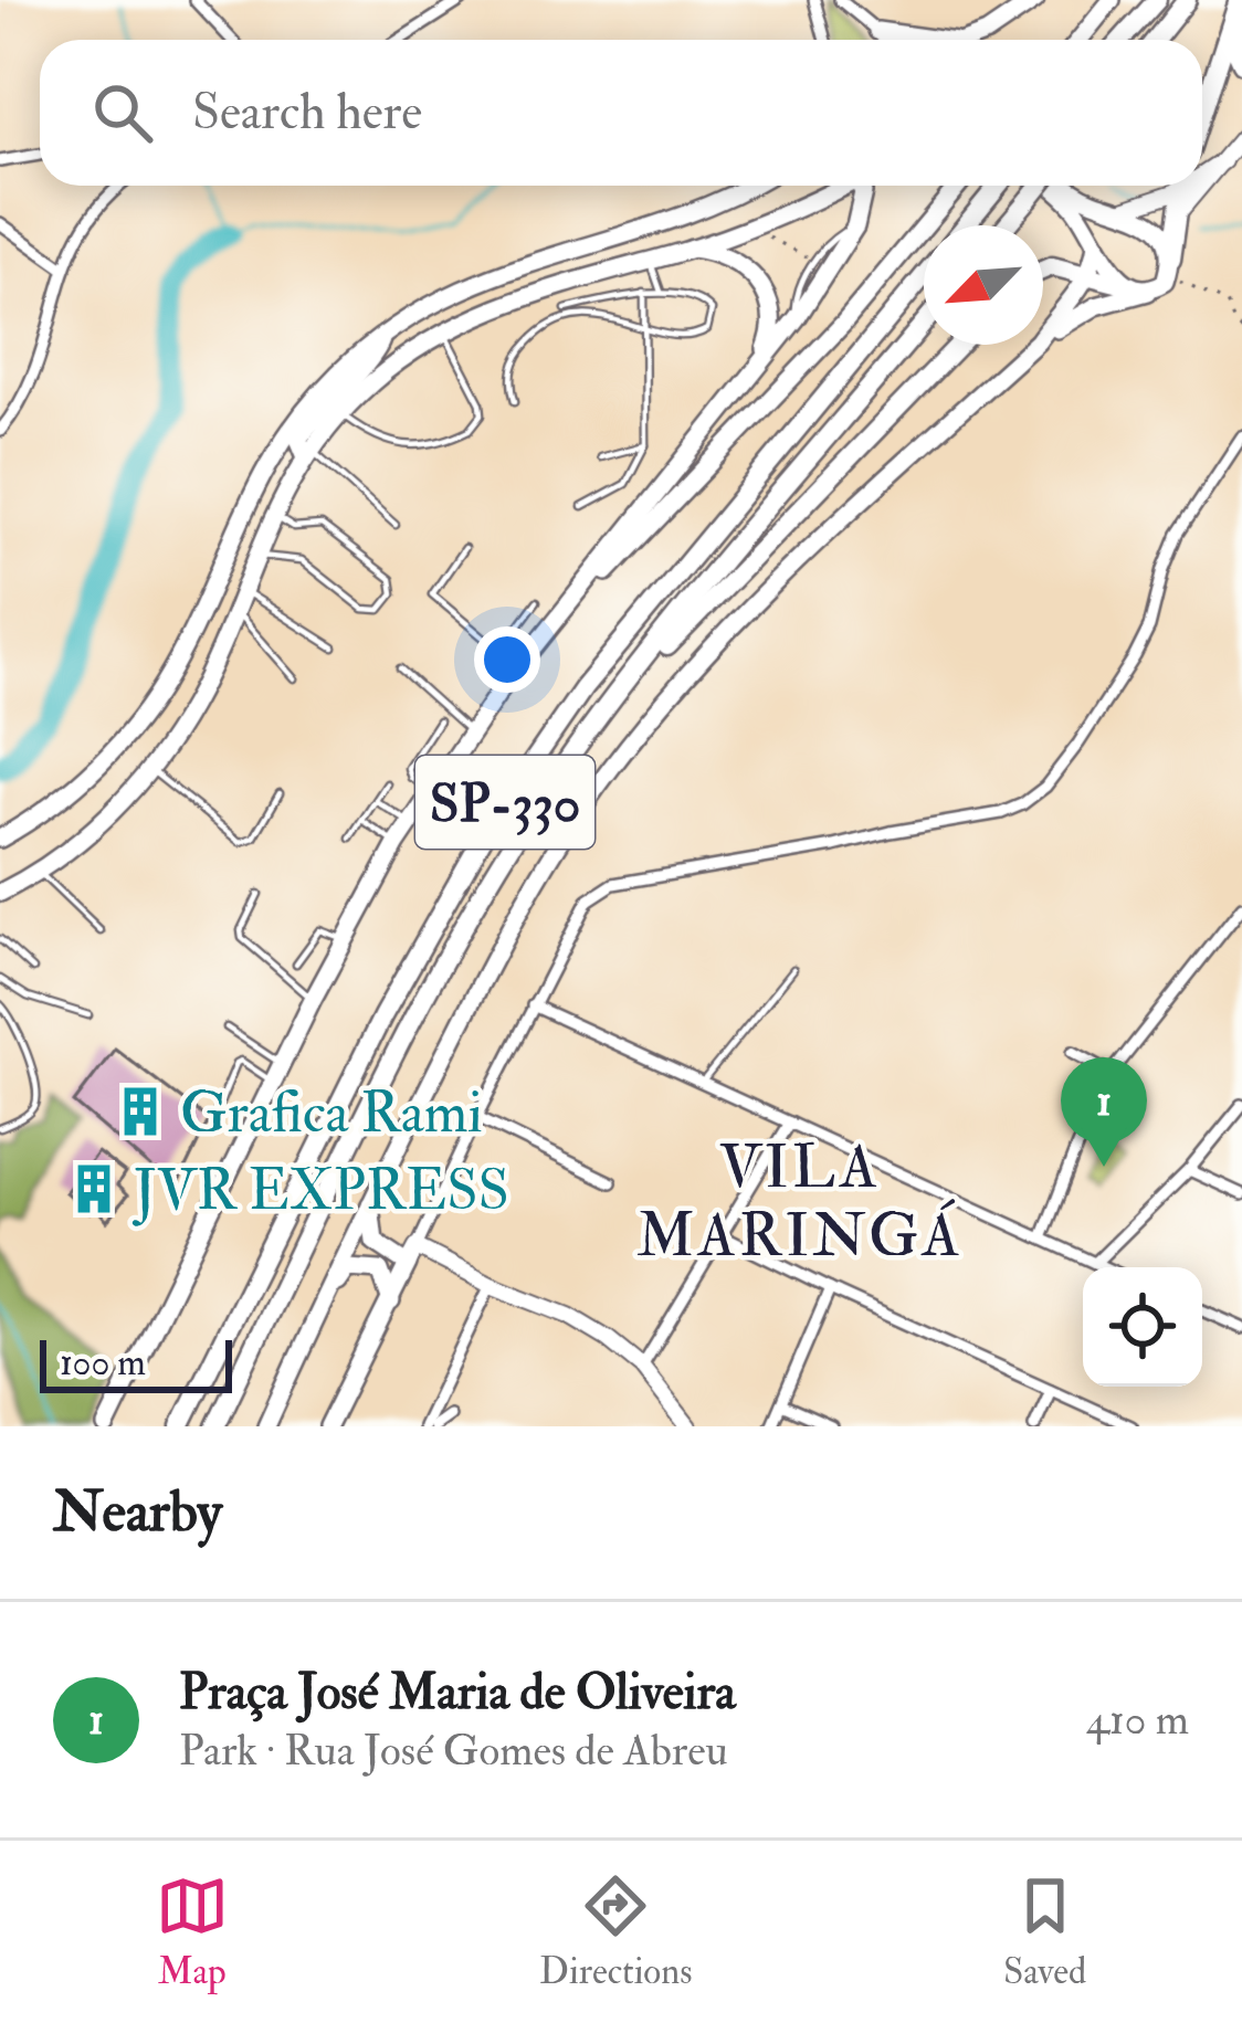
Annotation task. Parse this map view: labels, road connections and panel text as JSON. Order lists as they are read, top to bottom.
{
  "streets": {
    "highway": ["SP-330"]
  },
  "districts": ["VILA MARINGÁ"],
  "places": {
    "building": ["Grafica Rami", "JVR EXPRESS"]
  },
  "scale_bar": "100 m",
  "north": "bottom left",
  "page": {
    "search": "Search here",
    "pins": "1",
    "scale": "100 m",
    "heading": "Nearby",
    "list": [
      {
        "mark": "1",
        "name": "Praça José Maria de Oliveira",
        "note": "Park · Rua José Gomes de Abreu",
        "value": "410 m"
      }
    ],
    "nav": ["Map", "Directions", "Saved"]
  }
}
